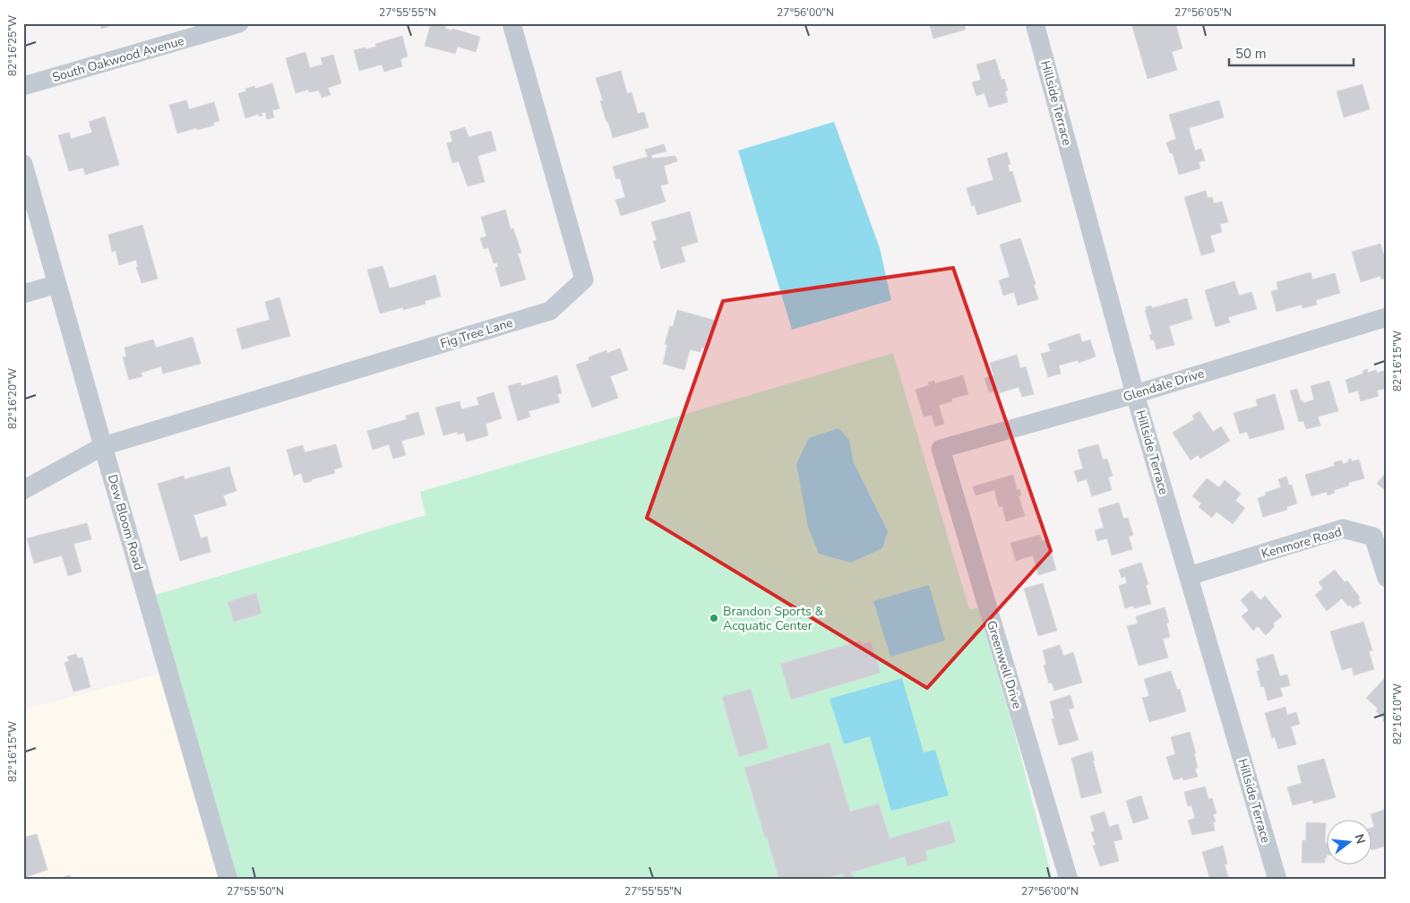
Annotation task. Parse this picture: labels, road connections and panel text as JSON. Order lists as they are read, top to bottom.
{
  "streets": {
    "street": [
      "South Oakwood Avenue",
      "Hillside Terrace",
      "Fig Tree Lane",
      "Glendale Drive",
      "Dew Bloom Road",
      "Kenmore Road",
      "Greenwell Drive"
    ]
  },
  "crossings": [
    ["Hillside Terrace", "Glendale Drive"],
    ["Hillside Terrace", "Kenmore Road"],
    ["Fig Tree Lane", "Dew Bloom Road"],
    ["Glendale Drive", "Greenwell Drive"]
  ],
  "places": ["Brandon Sports & Acquatic Center"],
  "scale_bar": "50 m",
  "north": "right",
  "coordinates": [
    "27°55'55\"N",
    "27°56'00\"N",
    "27°56'05\"N",
    "82°16'25\"W",
    "82°16'15\"W",
    "82°16'20\"W",
    "82°16'10\"W",
    "27°55'50\"N"
  ]
}
